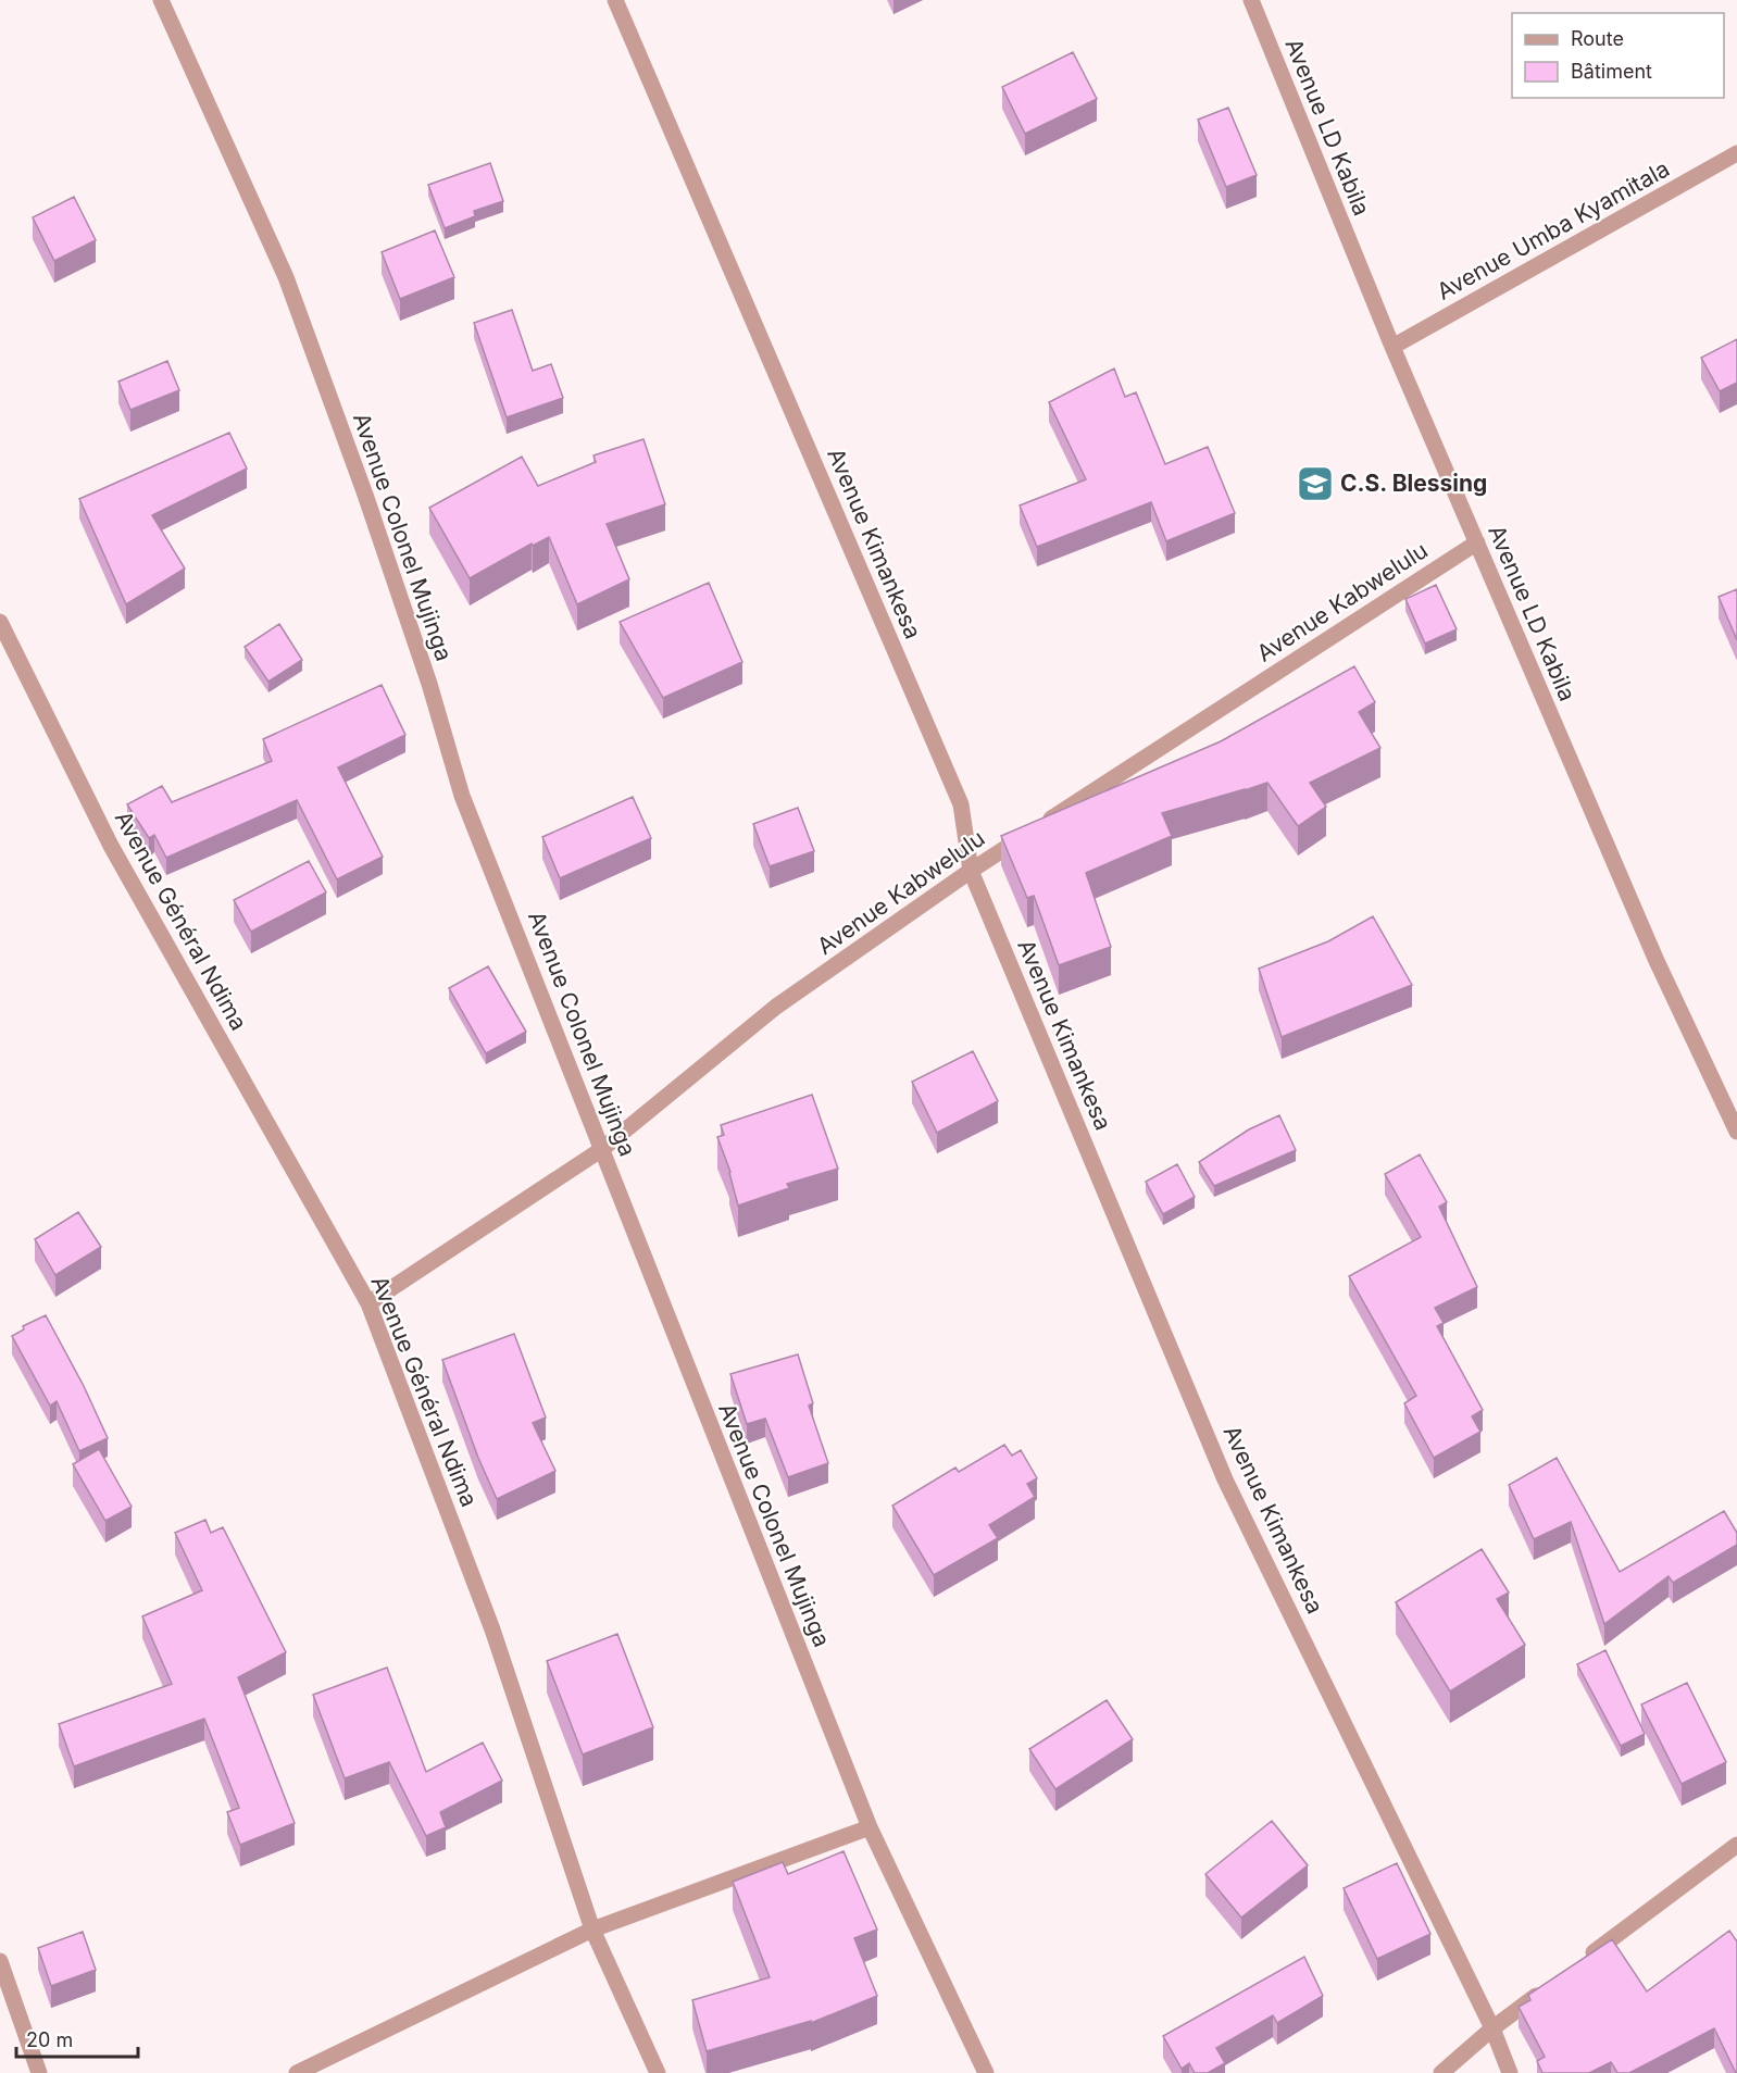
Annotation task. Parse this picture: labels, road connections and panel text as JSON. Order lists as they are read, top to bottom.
{
  "streets": {
    "street": [
      "Avenue LD Kabila",
      "Avenue Umba Kyamitala",
      "Avenue Colonel Mujinga",
      "Avenue Kimankesa",
      "Avenue Kabwelulu",
      "Avenue Général Ndima"
    ]
  },
  "crossings": [
    ["Avenue LD Kabila", "Avenue Umba Kyamitala"],
    ["Avenue LD Kabila", "Avenue Kabwelulu"],
    ["Avenue Colonel Mujinga", "Avenue Kabwelulu"],
    ["Avenue Kimankesa", "Avenue Kabwelulu"],
    ["Avenue Kabwelulu", "Avenue Général Ndima"]
  ],
  "places": {
    "school or university": ["C.S. Blessing"]
  },
  "legend": ["Route", "Bâtiment"],
  "scale_bar": "20 m"
}
